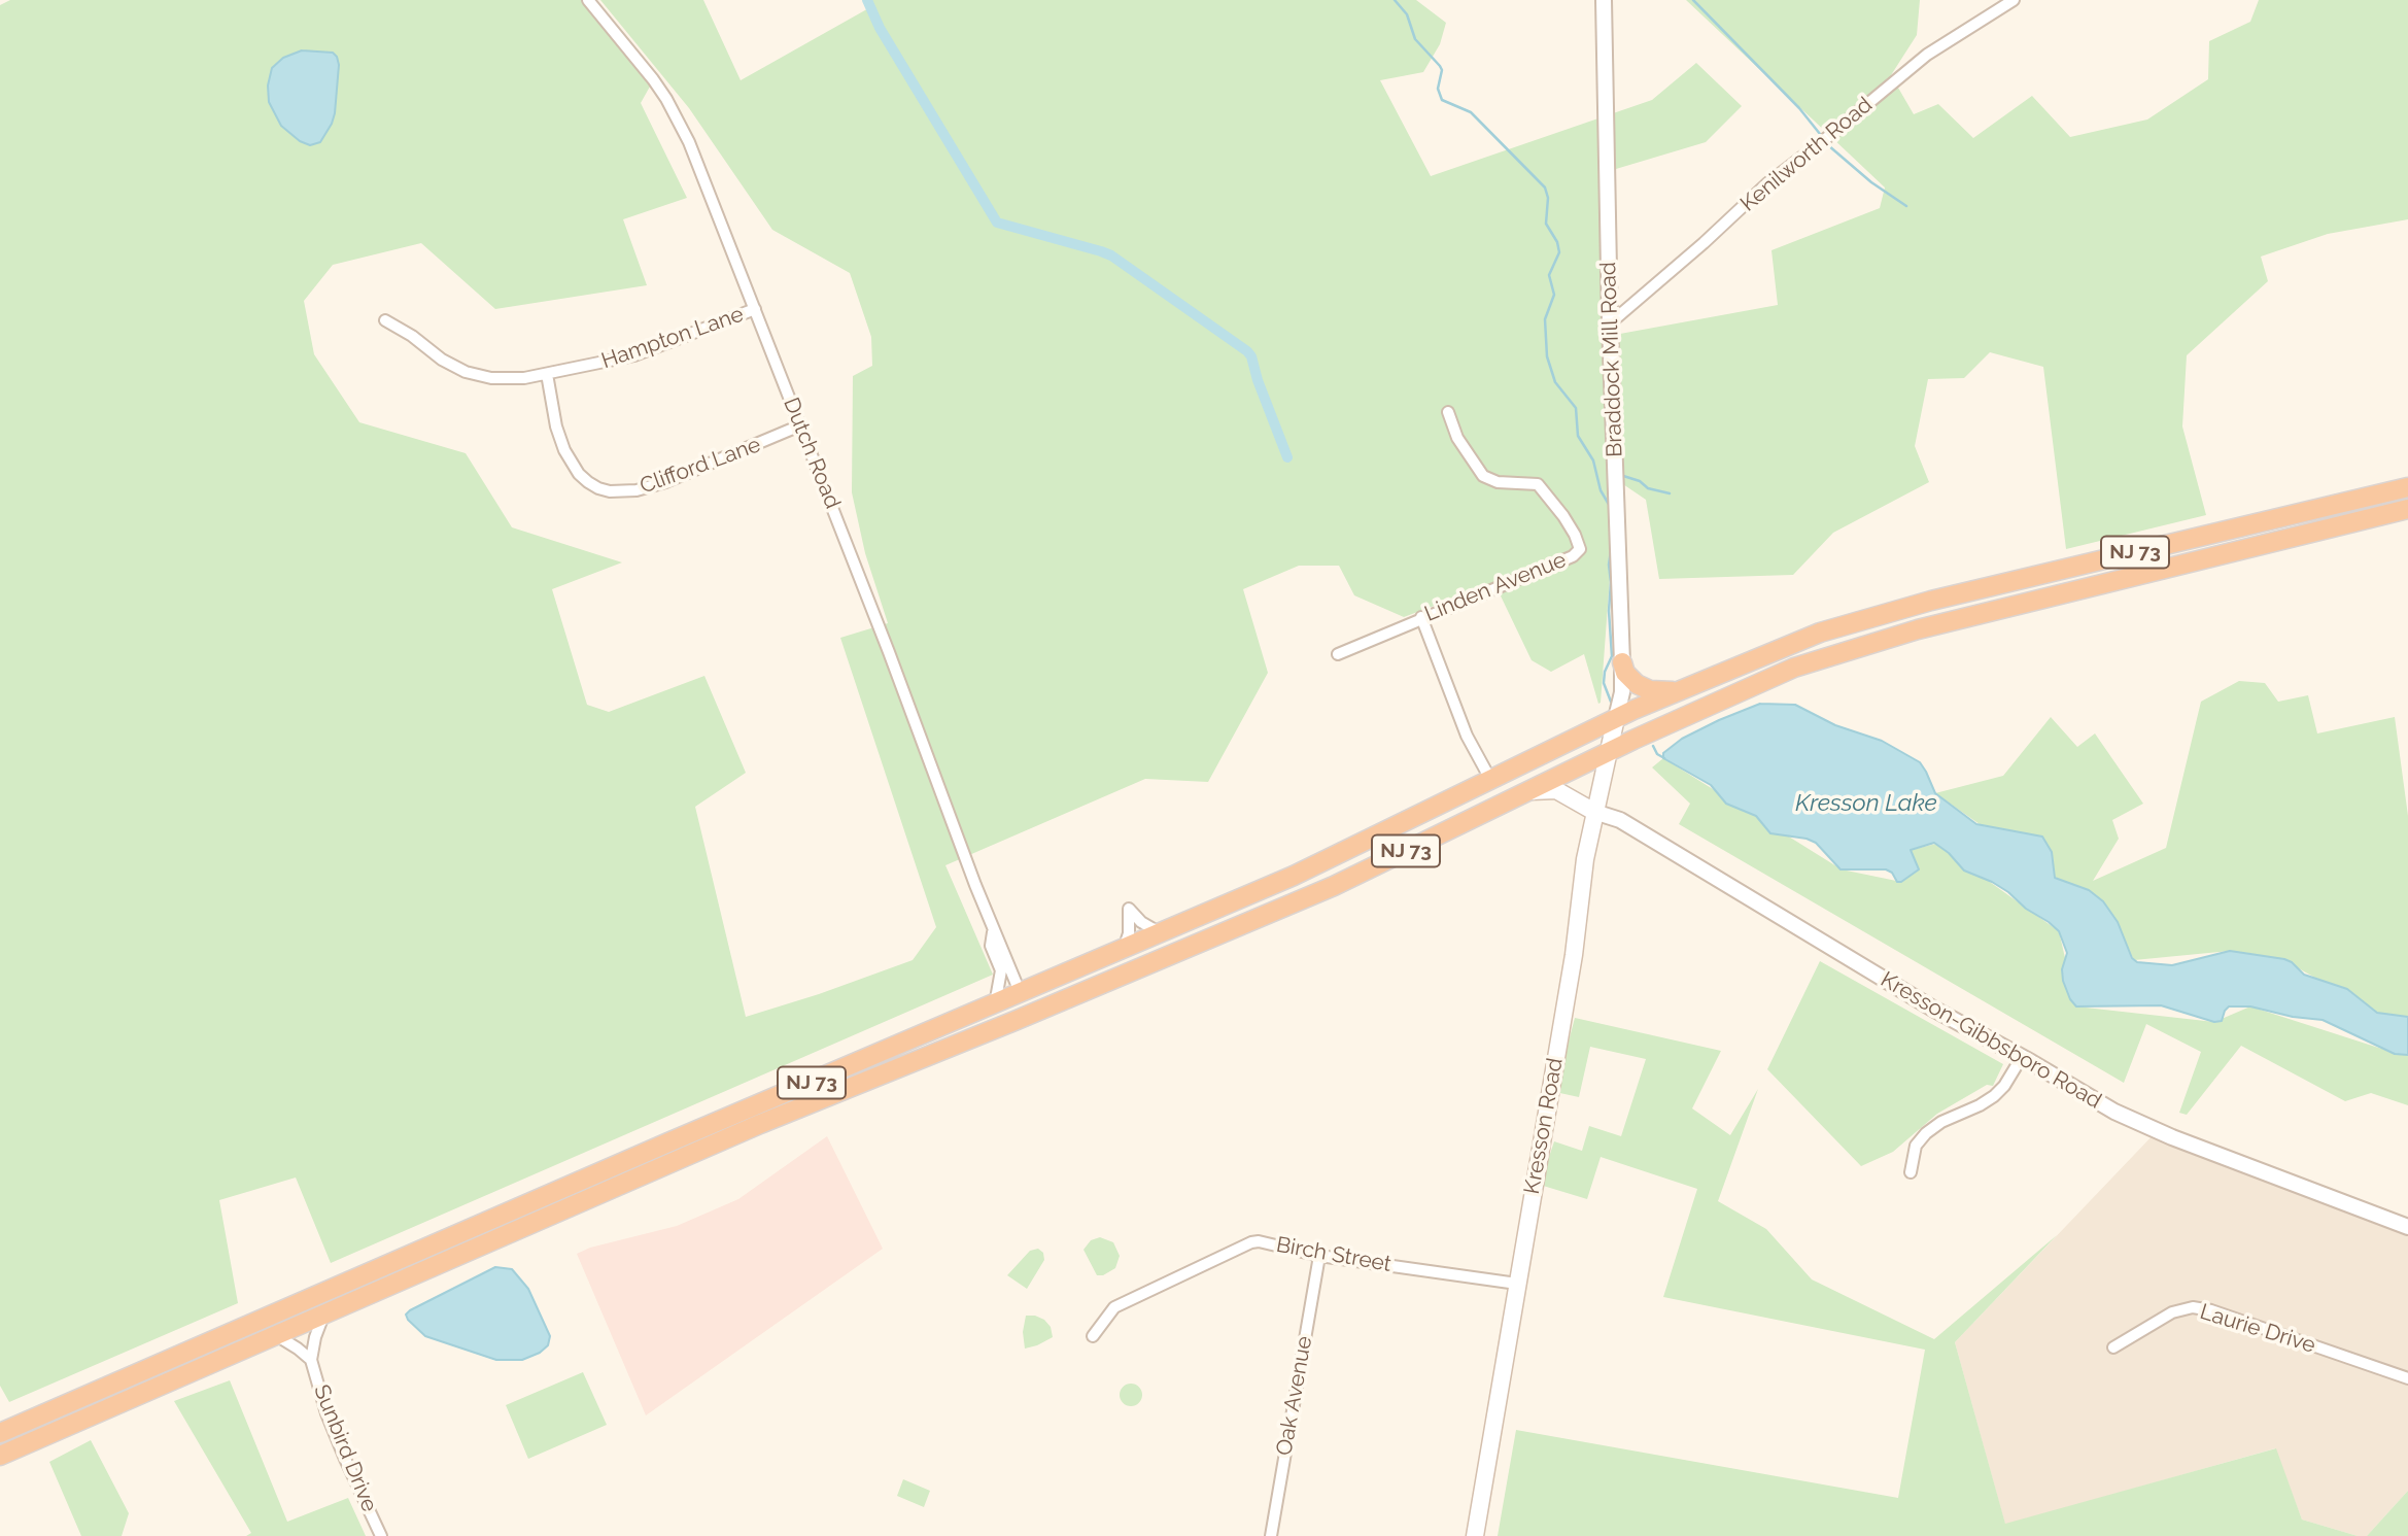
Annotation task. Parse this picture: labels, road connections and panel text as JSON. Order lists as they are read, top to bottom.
{
  "streets": {
    "highway": ["NJ 73"],
    "main road": ["Kresson Road"],
    "street": [
      "Kenilworth Road",
      "Hampton Lane",
      "Braddock Mill Road",
      "Dutch Road",
      "Clifford Lane",
      "Linden Avenue",
      "Kresson-Gibbsboro Road",
      "Birch Street",
      "Laurie Drive",
      "Oak Avenue",
      "Sunbird Drive"
    ]
  },
  "crossings": [
    ["Kenilworth Road", "Braddock Mill Road"],
    ["Hampton Lane", "Dutch Road"],
    ["Hampton Lane", "Clifford Lane"],
    ["Braddock Mill Road", "NJ 73"],
    ["Braddock Mill Road", "Kresson Road"],
    ["Dutch Road", "Clifford Lane"],
    ["Dutch Road", "NJ 73"],
    ["NJ 73", "Kresson Road"],
    ["NJ 73", "Sunbird Drive"],
    ["Kresson-Gibbsboro Road", "Kresson Road"],
    ["Kresson Road", "Birch Street"],
    ["Birch Street", "Oak Avenue"]
  ],
  "water": ["Kresson Lake"]
}
